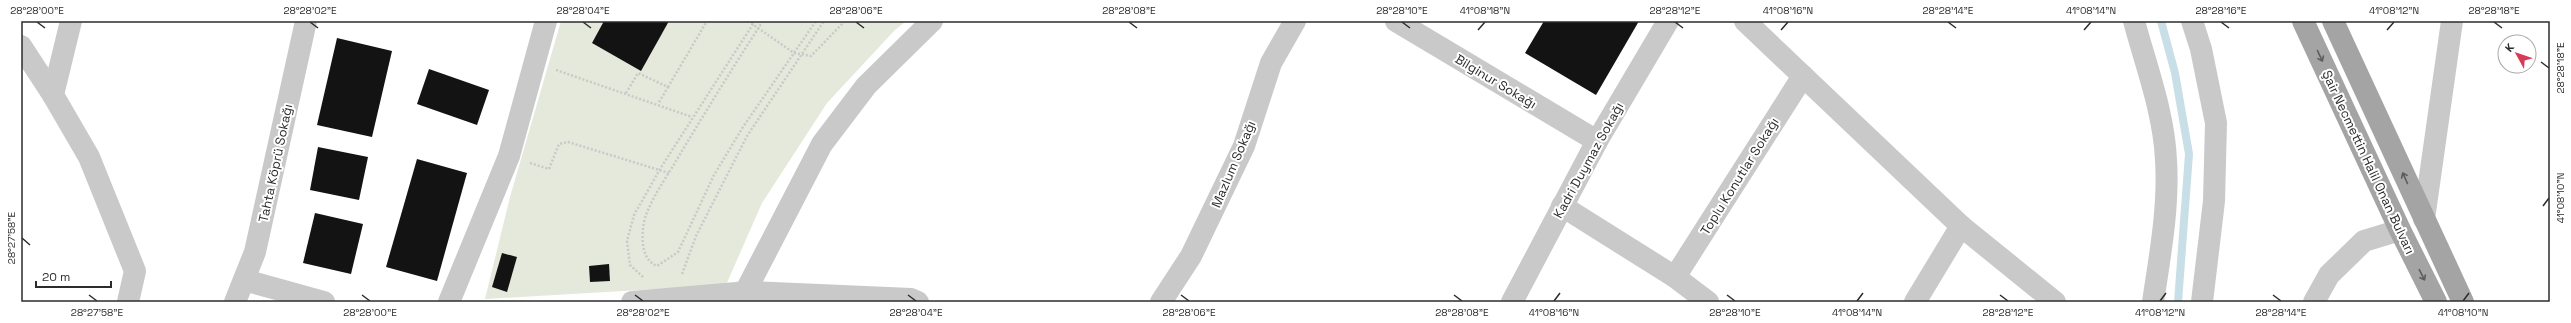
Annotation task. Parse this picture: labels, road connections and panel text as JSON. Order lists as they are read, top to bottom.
{
  "streets": {
    "main road": ["Şair Necmettin Halil Onan Bulvarı"],
    "street": [
      "Bilginur Sokağı",
      "Kadri Duymaz Sokağı",
      "Tahta Köprü Sokağı",
      "Mazlum Sokağı",
      "Toplu Konutlar Sokağı"
    ]
  },
  "crossings": [
    ["Bilginur Sokağı", "Kadri Duymaz Sokağı"]
  ],
  "scale_bar": "20 m",
  "north": "top left",
  "coordinates": [
    "28°28'00\"E",
    "28°28'02\"E",
    "28°28'04\"E",
    "28°28'06\"E",
    "28°28'08\"E",
    "28°28'10\"E",
    "41°08'18\"N",
    "28°28'12\"E",
    "41°08'16\"N",
    "28°28'14\"E",
    "41°08'14\"N",
    "28°28'16\"E",
    "41°08'12\"N",
    "28°28'18\"E",
    "41°08'10\"N",
    "28°27'58\"E"
  ]
}
